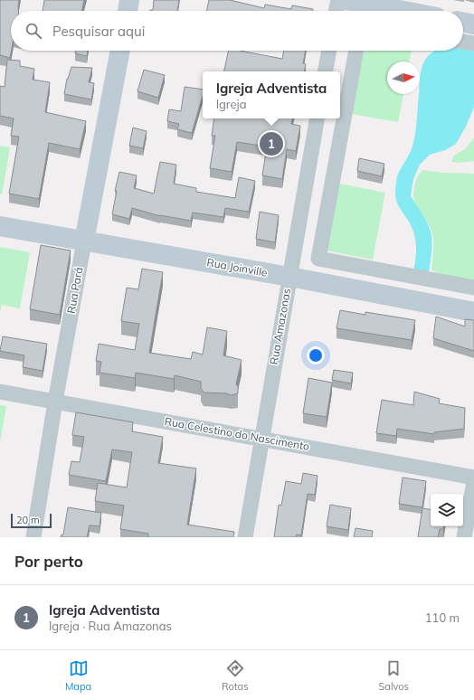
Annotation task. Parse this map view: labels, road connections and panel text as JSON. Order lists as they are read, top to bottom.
{
  "streets": {
    "street": [
      "Rua Joinville",
      "Rua Pará",
      "Rua Amazonas",
      "Rua Celestino do Nascimento"
    ]
  },
  "crossings": [
    ["Rua Joinville", "Rua Pará"],
    ["Rua Joinville", "Rua Amazonas"],
    ["Rua Pará", "Rua Celestino do Nascimento"],
    ["Rua Amazonas", "Rua Celestino do Nascimento"]
  ],
  "scale_bar": "20 m",
  "north": "right",
  "page": {
    "search": "Pesquisar aqui",
    "popup": ["Igreja Adventista", "Igreja"],
    "pins": "1",
    "scale": "20 m",
    "heading": "Por perto",
    "list": [
      {
        "mark": "1",
        "name": "Igreja Adventista",
        "note": "Igreja · Rua Amazonas",
        "value": "110 m"
      }
    ],
    "nav": ["Mapa", "Rotas", "Salvos"]
  }
}
